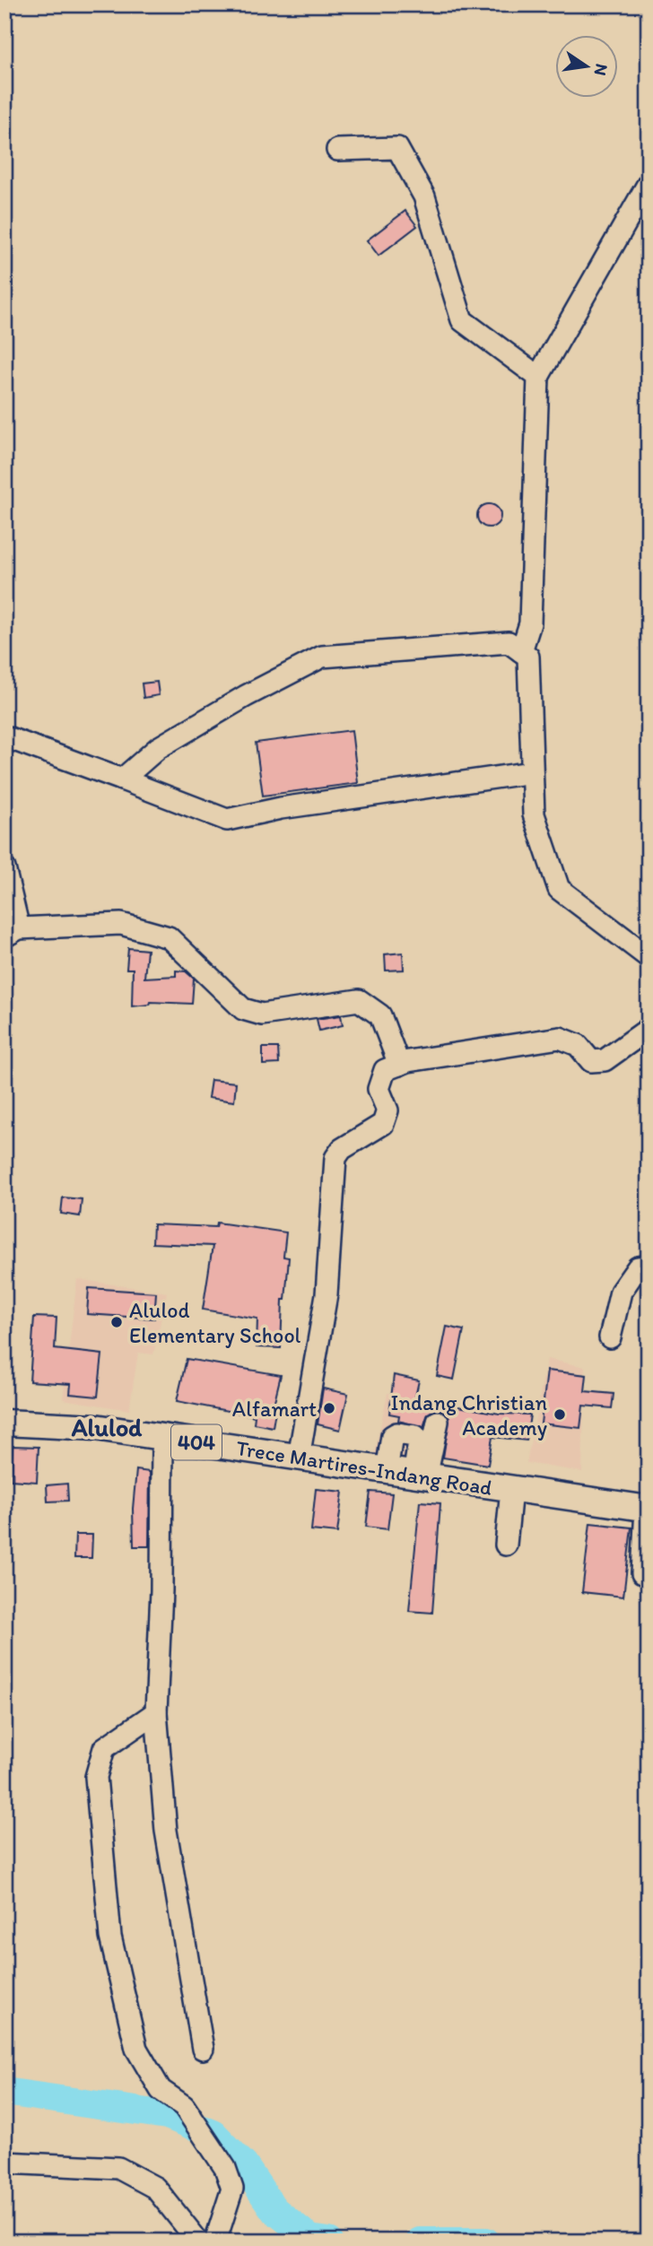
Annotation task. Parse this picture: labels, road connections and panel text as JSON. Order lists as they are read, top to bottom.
{
  "streets": {
    "main road": ["404", "Trece Martires-Indang Road"]
  },
  "districts": ["Alulod"],
  "places": ["Alulod Elementary School", "Alfamart", "Indang Christian Academy"],
  "north": "right"
}
